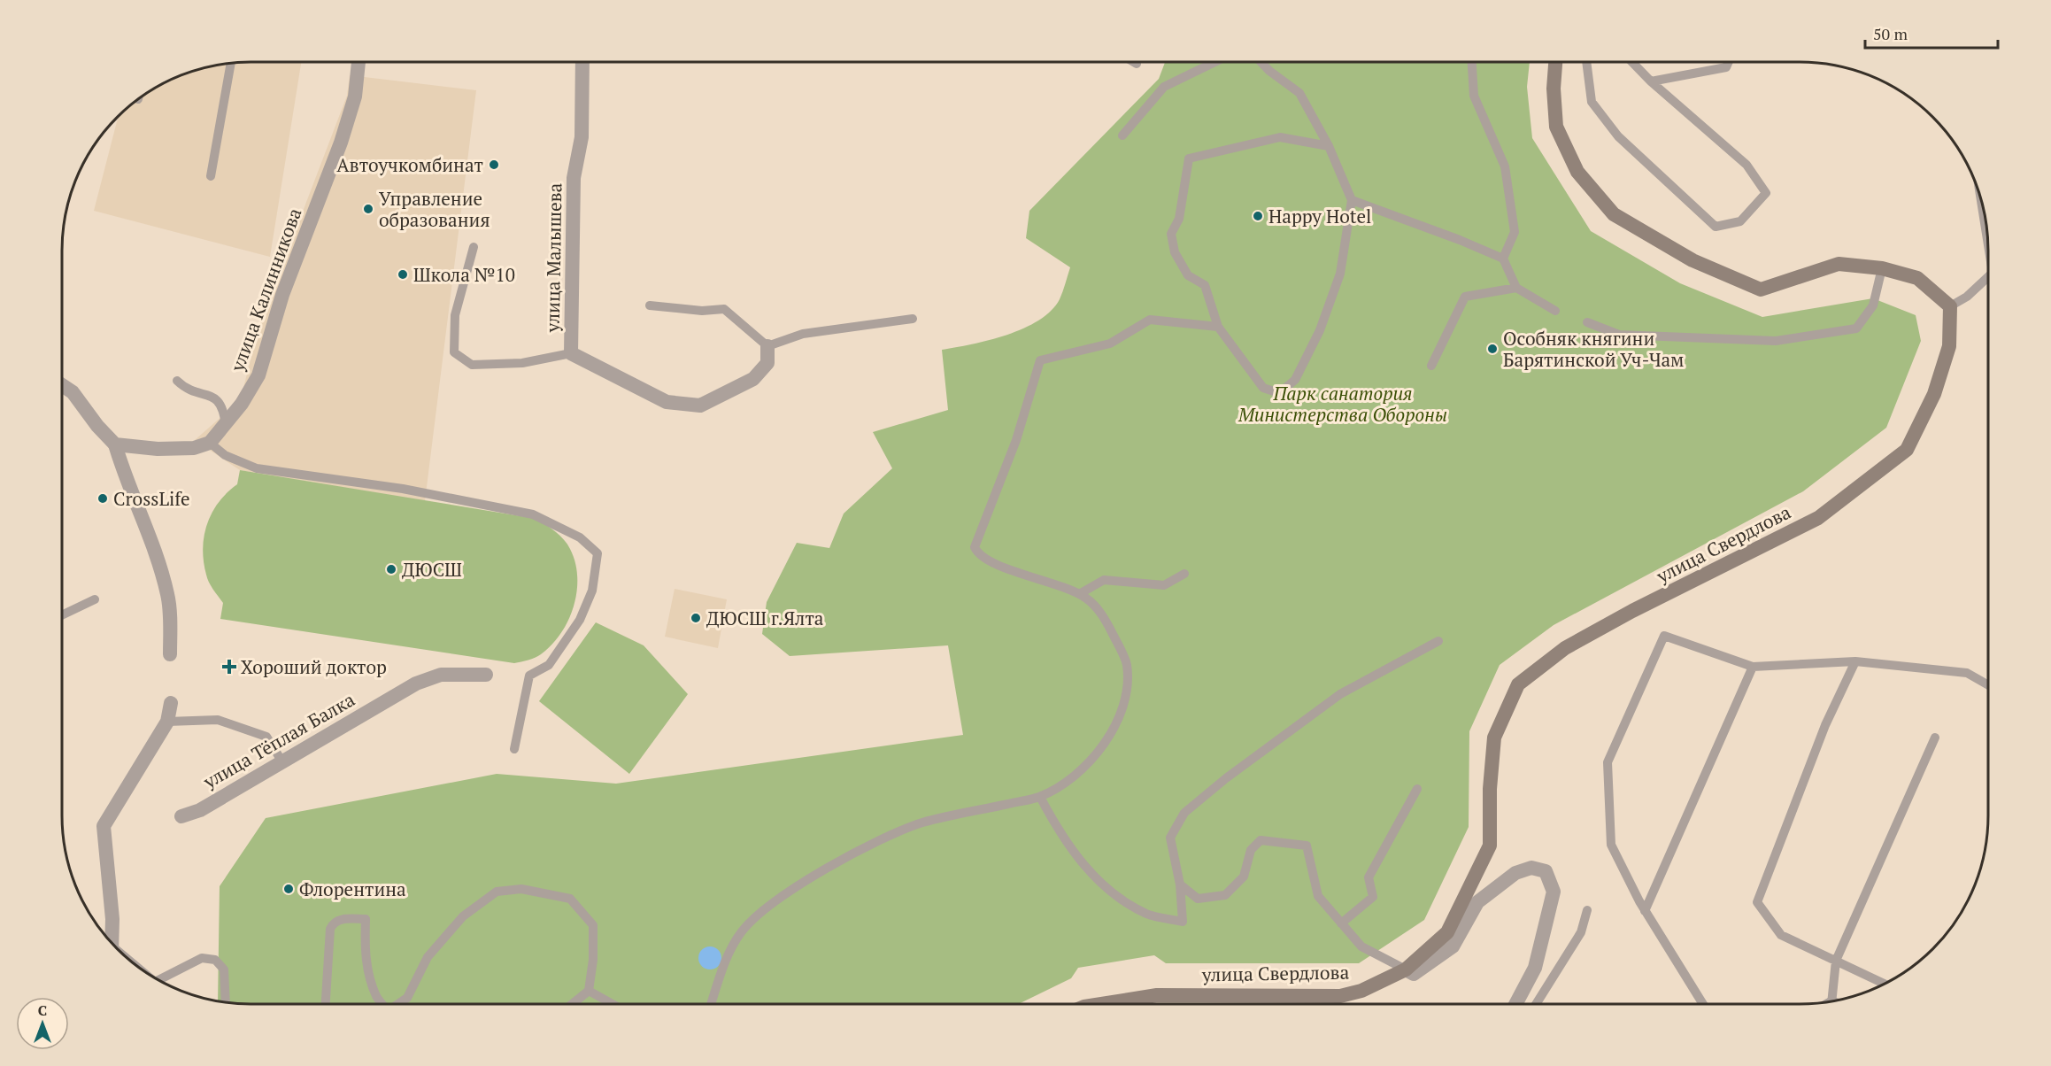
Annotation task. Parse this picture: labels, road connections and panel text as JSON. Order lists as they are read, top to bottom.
{
  "streets": {
    "main road": ["улица Свердлова"],
    "street": ["улица Малышева", "улица Калинникова", "улица Тёплая Балка"]
  },
  "parks": ["Парк санатория Министерства Обороны"],
  "places": {
    "other": [
      "Автоучкомбинат",
      "Управление образования",
      "Happy Hotel",
      "Школа №10",
      "Особняк княгини Барятинской Уч-Чам",
      "CrossLife",
      "ДЮСШ",
      "ДЮСШ г.Ялта",
      "Флорентина"
    ],
    "health": ["Хороший доктор"]
  },
  "scale_bar": "50 m",
  "north": "top"
}
